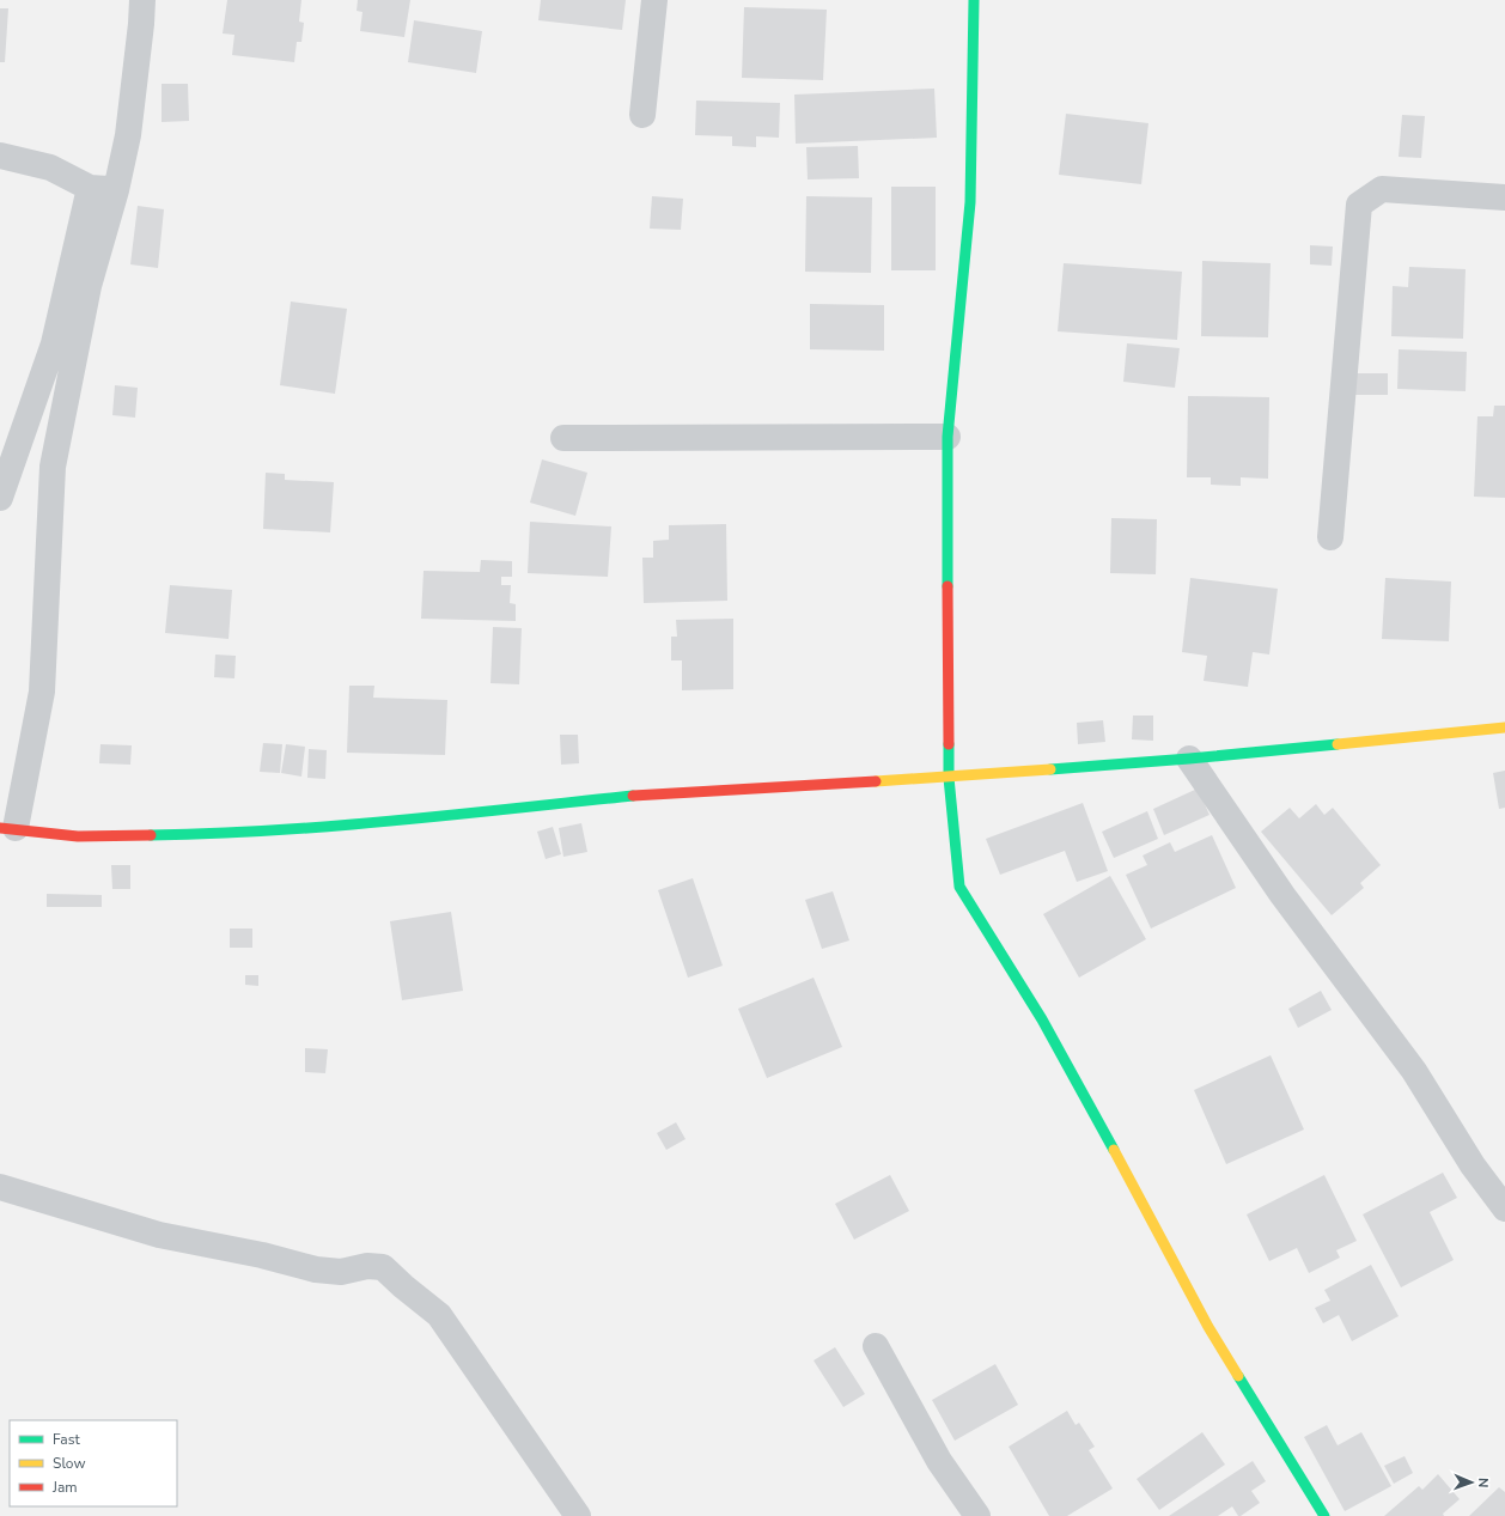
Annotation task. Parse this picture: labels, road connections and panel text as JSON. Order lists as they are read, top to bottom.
{
  "legend": ["Fast", "Slow", "Jam"],
  "north": "right"
}
